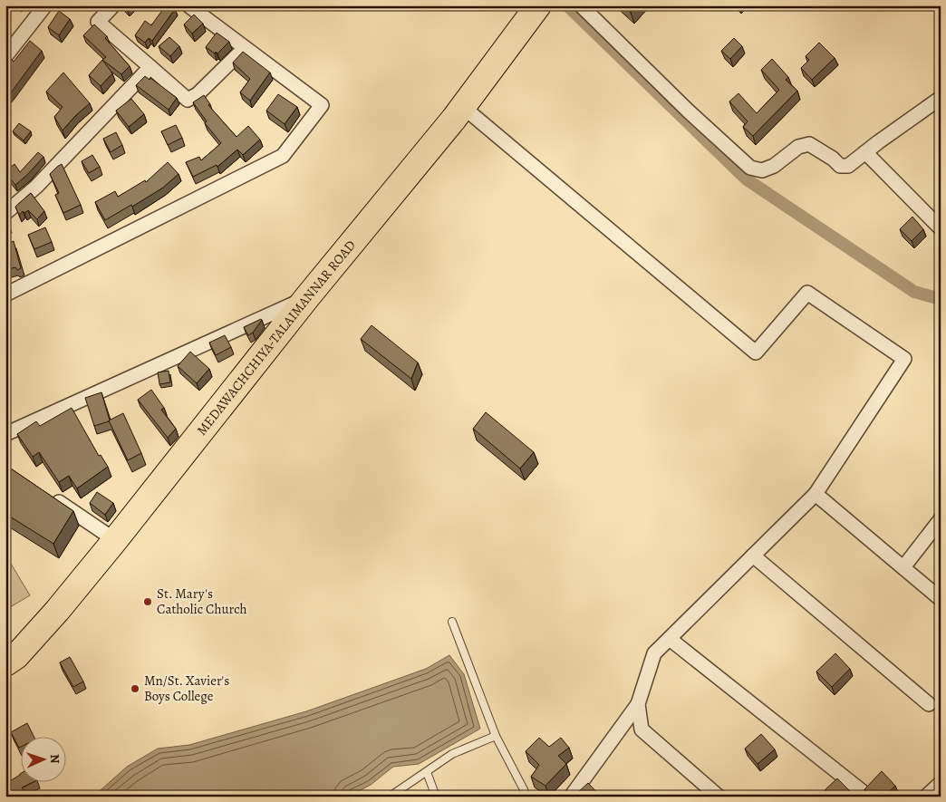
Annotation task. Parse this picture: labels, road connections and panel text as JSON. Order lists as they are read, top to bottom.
{
  "streets": {
    "highway": ["MEDAWACHCHIYA-TALAIMANNAR ROAD"]
  },
  "places": ["St. Mary's Catholic Church", "Mn/St. Xavier's Boys College"],
  "north": "right"
}
